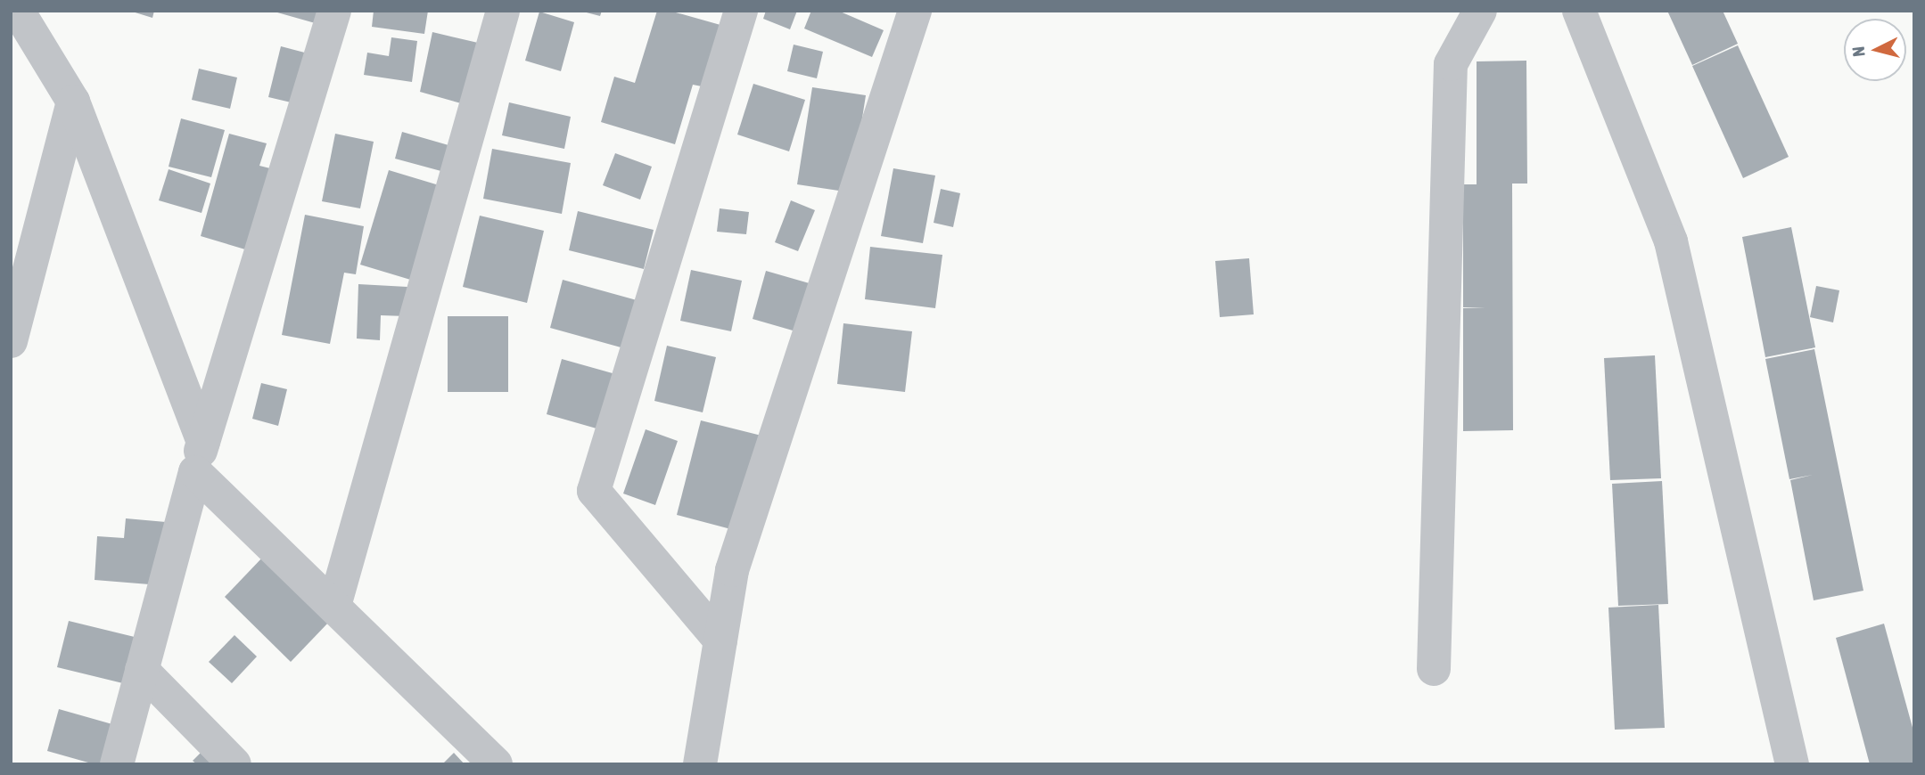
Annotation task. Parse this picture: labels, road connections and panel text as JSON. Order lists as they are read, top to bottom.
{
  "north": "left"
}
